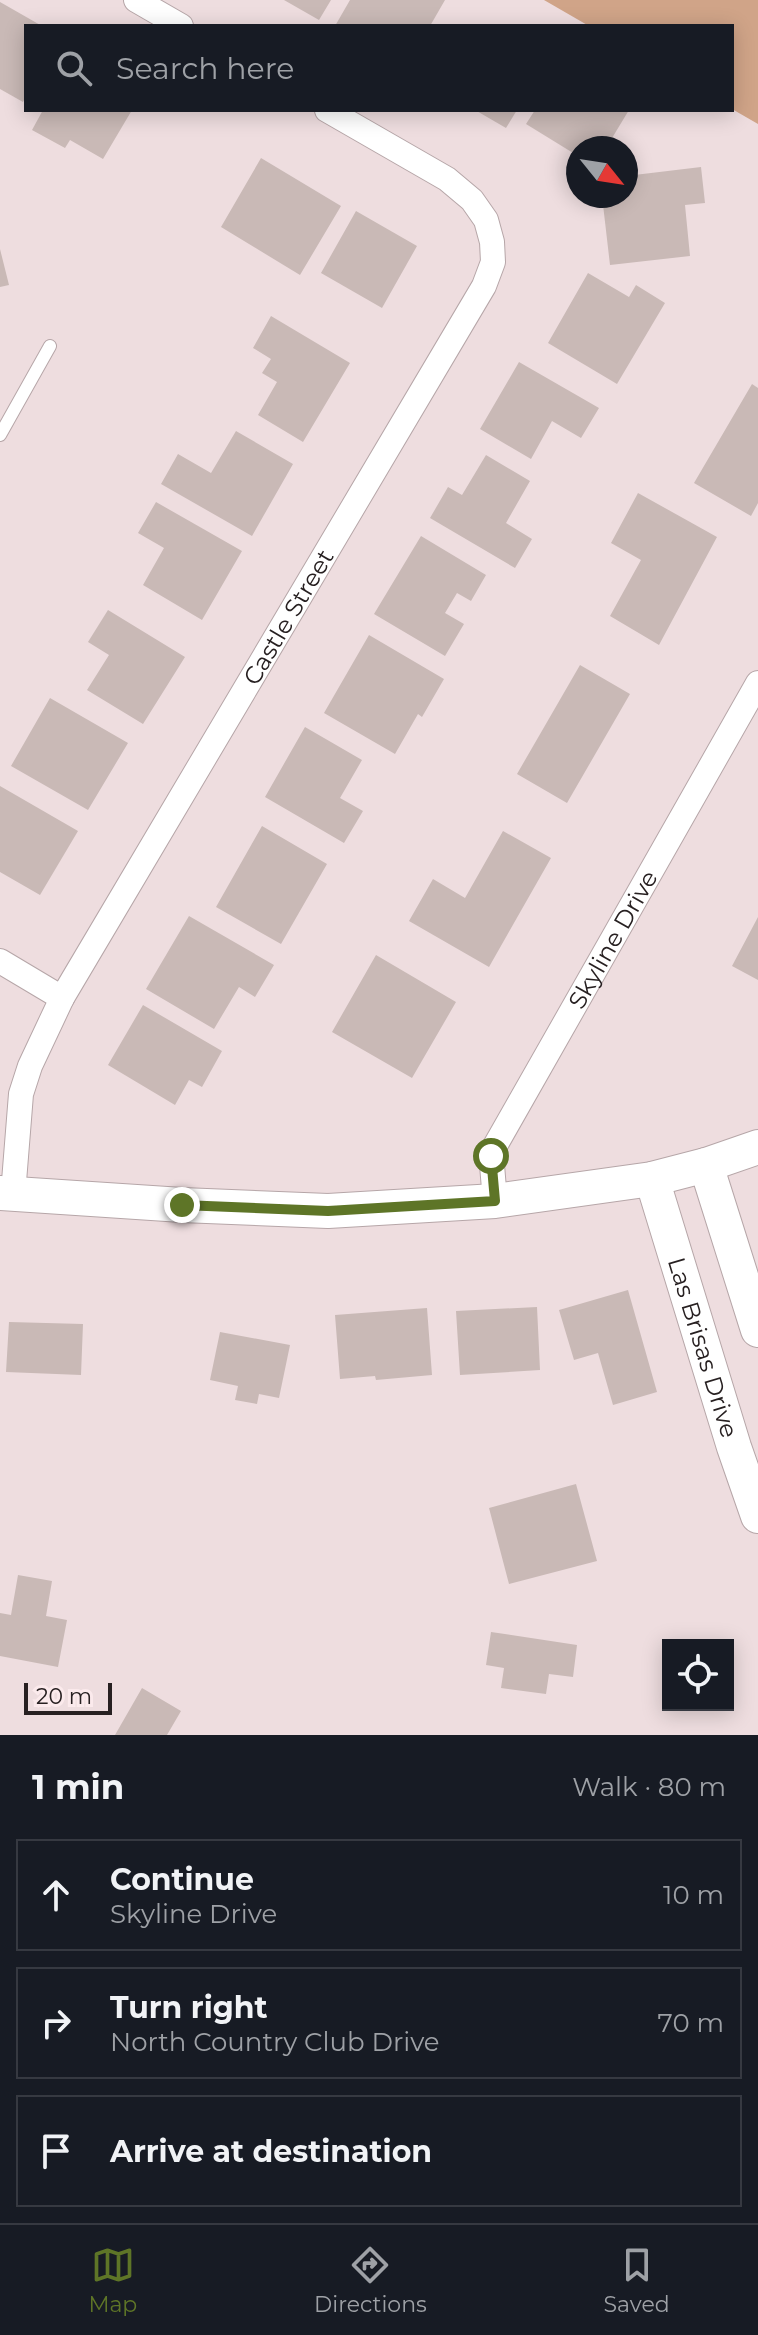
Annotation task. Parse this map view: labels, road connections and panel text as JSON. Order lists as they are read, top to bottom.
{
  "streets": {
    "street": ["Castle Street", "Skyline Drive", "Las Brisas Drive"]
  },
  "scale_bar": "20 m",
  "north": "bottom right",
  "page": {
    "search": "Search here",
    "scale": "20 m",
    "heading": ["1 min", "Walk · 80 m"],
    "list": [
      ["Continue", "Skyline Drive", "10 m"],
      ["Turn right", "North Country Club Drive", "70 m"],
      "Arrive at destination"
    ],
    "nav": ["Map", "Directions", "Saved"]
  }
}
